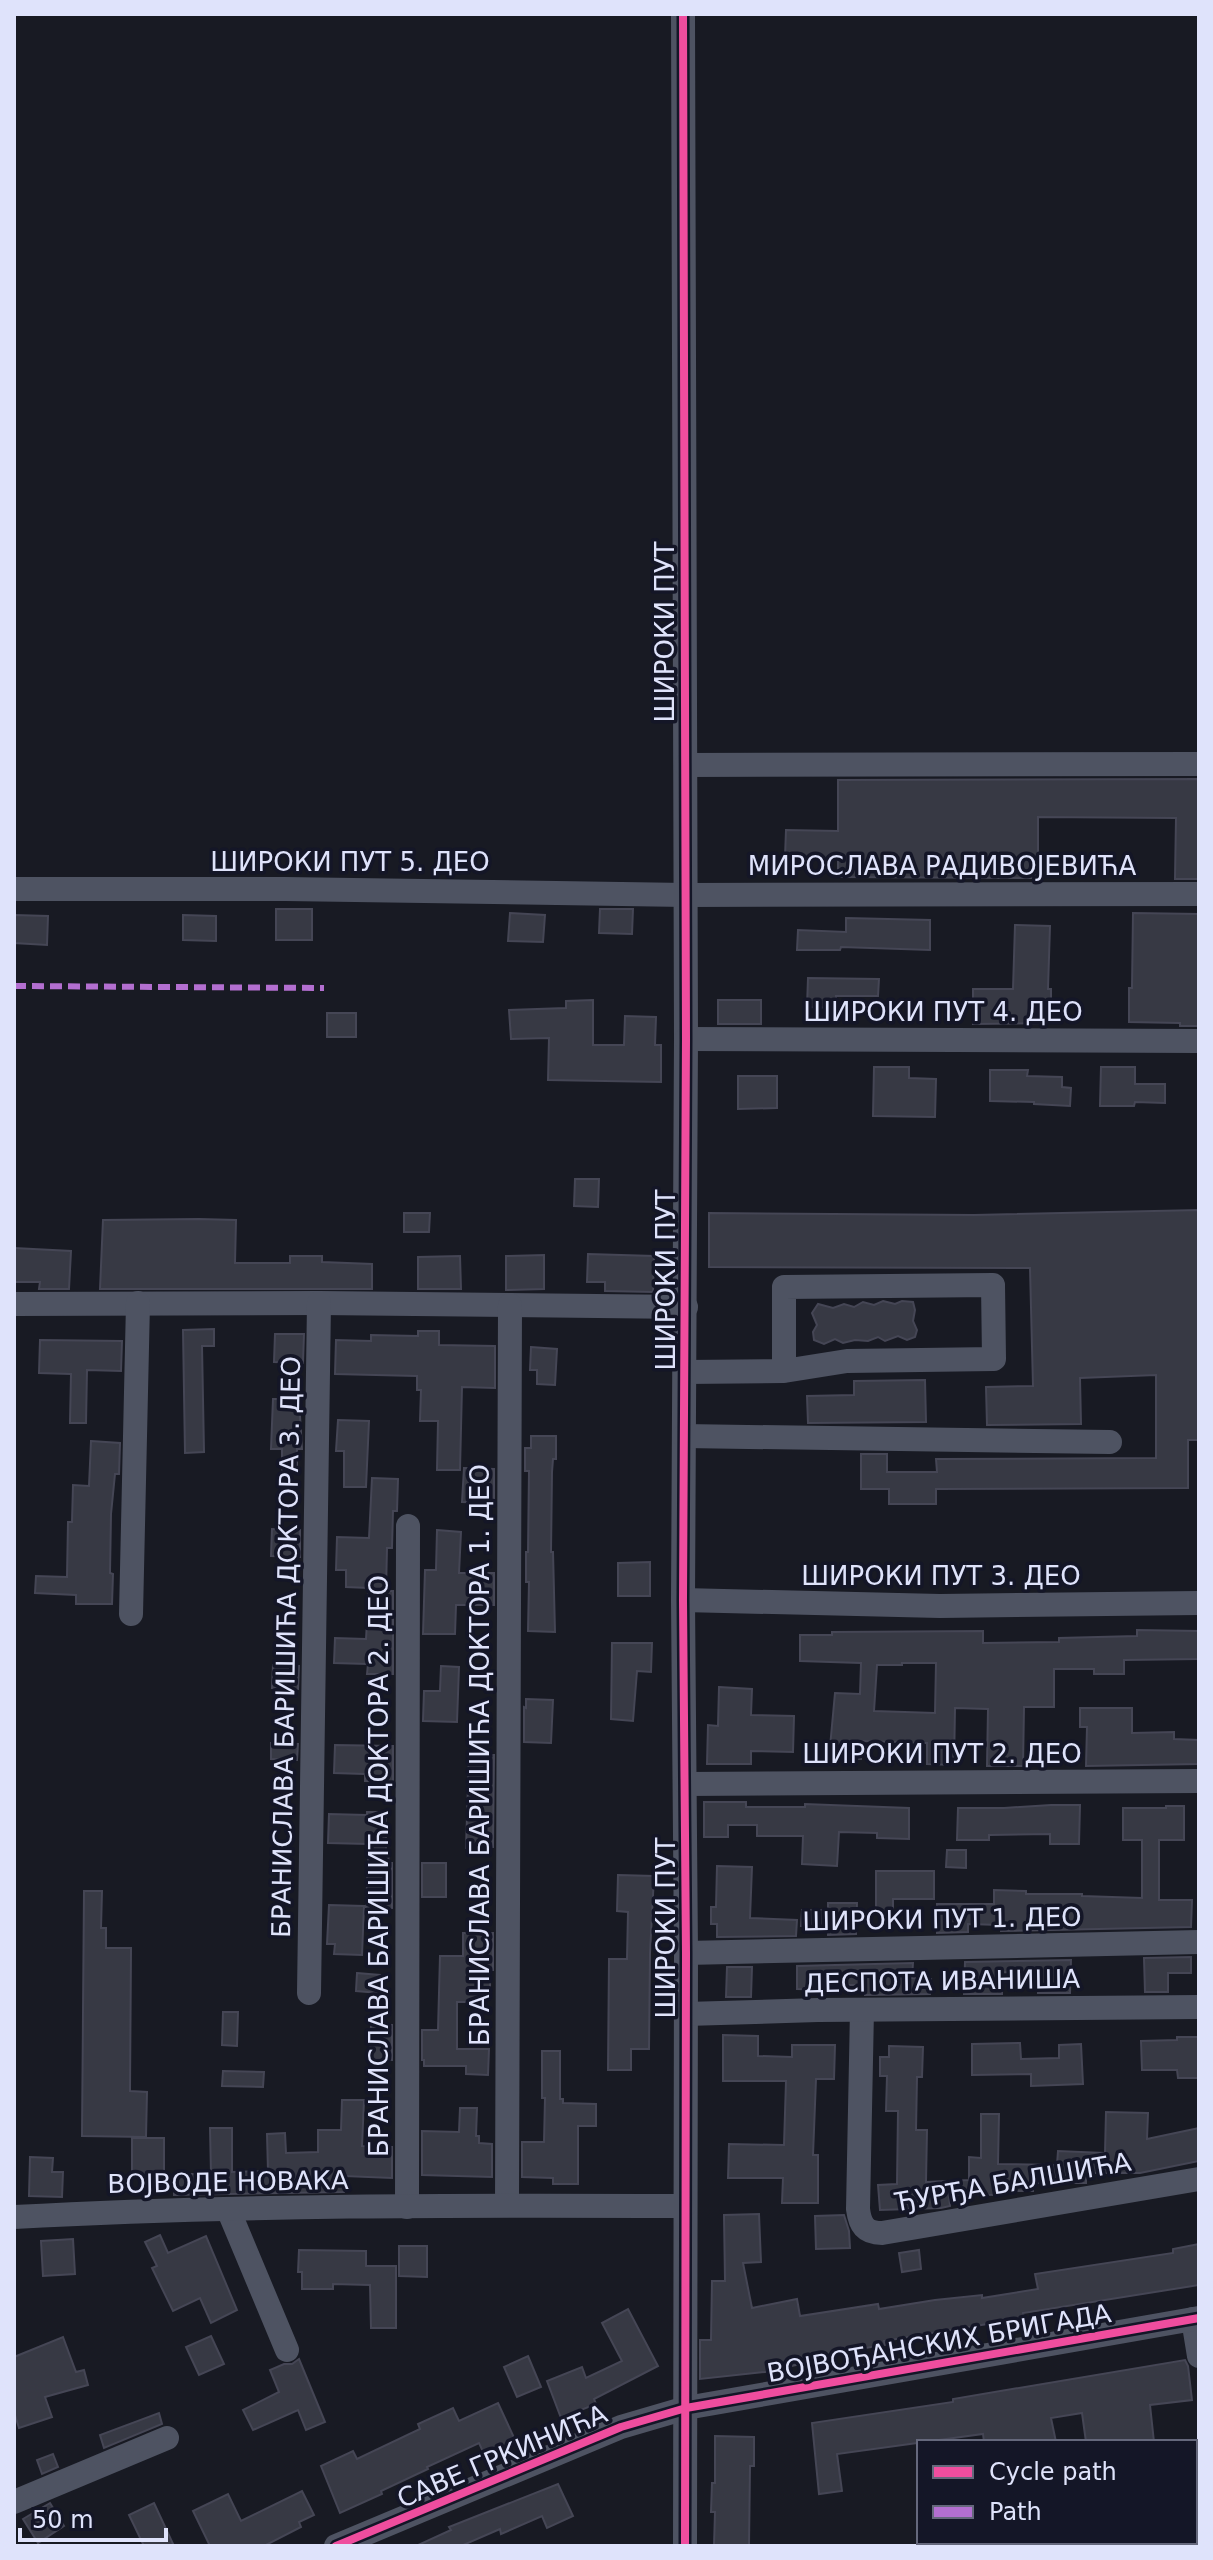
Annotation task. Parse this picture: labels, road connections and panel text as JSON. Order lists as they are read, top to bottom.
{
  "streets": {
    "street": [
      "ШИРОКИ ПУТ",
      "ШИРОКИ ПУТ 5. ДЕО",
      "МИРОСЛАВА РАДИВОЈЕВИЋА",
      "ШИРОКИ ПУТ 4. ДЕО",
      "ШИРОКИ ПУТ 3. ДЕО",
      "БРАНИСЛАВА БАРИШИЋА ДОКТОРА 3. ДЕО",
      "ШИРОКИ ПУТ 2. ДЕО",
      "БРАНИСЛАВА БАРИШИЋА ДОКТОРА 1. ДЕО",
      "БРАНИСЛАВА БАРИШИЋА ДОКТОРА 2. ДЕО",
      "ШИРОКИ ПУТ 1. ДЕО",
      "ДЕСПОТА ИВАНИША",
      "ВОЈВОДЕ НОВАКА",
      "ЂУРЂА БАЛШИЋА",
      "ВОЈВОЂАНСКИХ БРИГАДА",
      "САВЕ ГРКИНИЋА"
    ]
  },
  "crossings": [
    ["ШИРОКИ ПУТ", "ШИРОКИ ПУТ 5. ДЕО"],
    ["ШИРОКИ ПУТ", "МИРОСЛАВА РАДИВОЈЕВИЋА"],
    ["ШИРОКИ ПУТ", "ШИРОКИ ПУТ 4. ДЕО"],
    ["ШИРОКИ ПУТ", "ШИРОКИ ПУТ 3. ДЕО"],
    ["ШИРОКИ ПУТ", "ШИРОКИ ПУТ 2. ДЕО"],
    ["ШИРОКИ ПУТ", "ШИРОКИ ПУТ 1. ДЕО"],
    ["ШИРОКИ ПУТ", "ДЕСПОТА ИВАНИША"],
    ["ШИРОКИ ПУТ", "ВОЈВОДЕ НОВАКА"],
    ["ШИРОКИ ПУТ", "ВОЈВОЂАНСКИХ БРИГАДА"],
    ["ШИРОКИ ПУТ", "САВЕ ГРКИНИЋА"],
    ["ШИРОКИ ПУТ 5. ДЕО", "МИРОСЛАВА РАДИВОЈЕВИЋА"],
    ["БРАНИСЛАВА БАРИШИЋА ДОКТОРА 1. ДЕО", "ВОЈВОДЕ НОВАКА"],
    ["БРАНИСЛАВА БАРИШИЋА ДОКТОРА 2. ДЕО", "ВОЈВОДЕ НОВАКА"],
    ["ДЕСПОТА ИВАНИША", "ЂУРЂА БАЛШИЋА"],
    ["ВОЈВОЂАНСКИХ БРИГАДА", "САВЕ ГРКИНИЋА"]
  ],
  "legend": ["Cycle path", "Path"],
  "scale_bar": "50 m"
}
